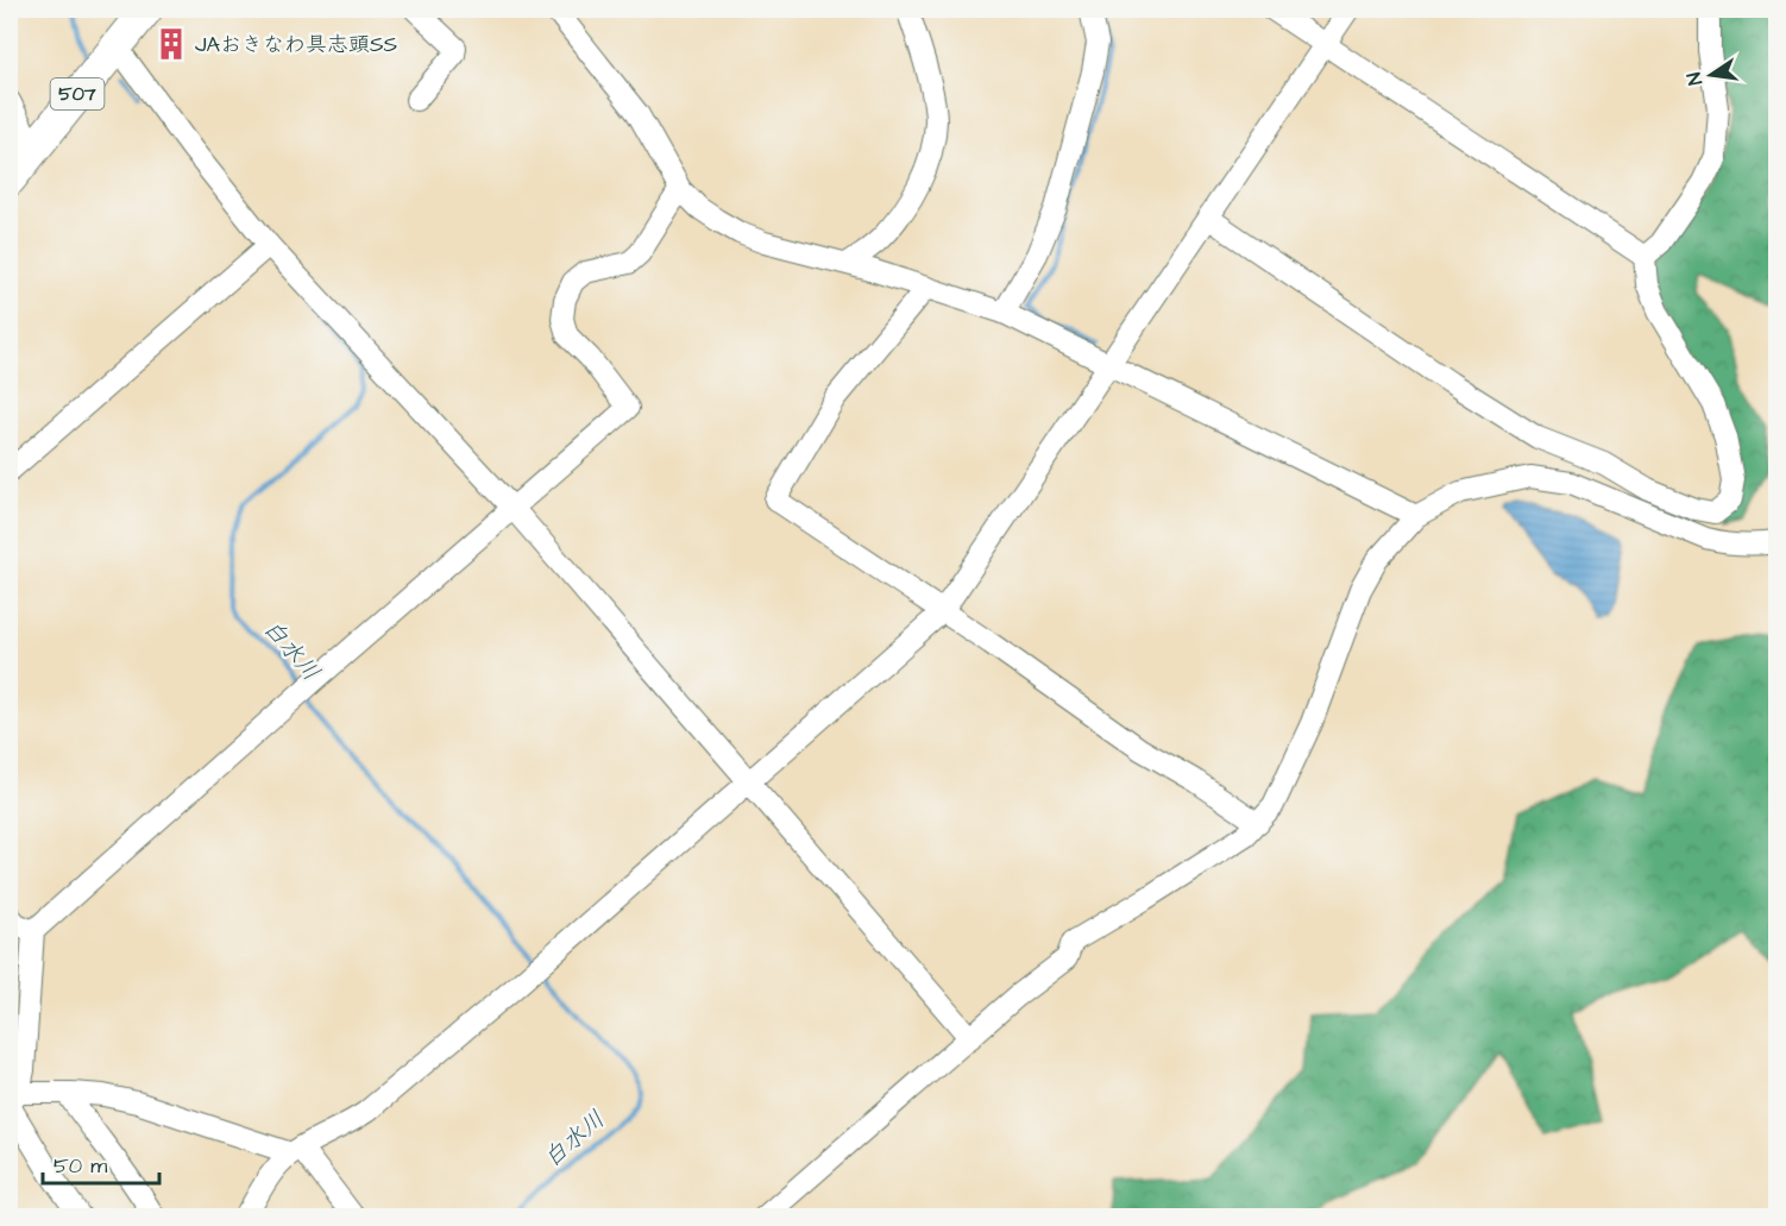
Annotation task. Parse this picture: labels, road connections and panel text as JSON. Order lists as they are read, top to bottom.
{
  "streets": {
    "highway": ["507"]
  },
  "water": ["白水川"],
  "places": {
    "building": ["JAおきなわ具志頭SS"]
  },
  "scale_bar": "50 m",
  "north": "left"
}
